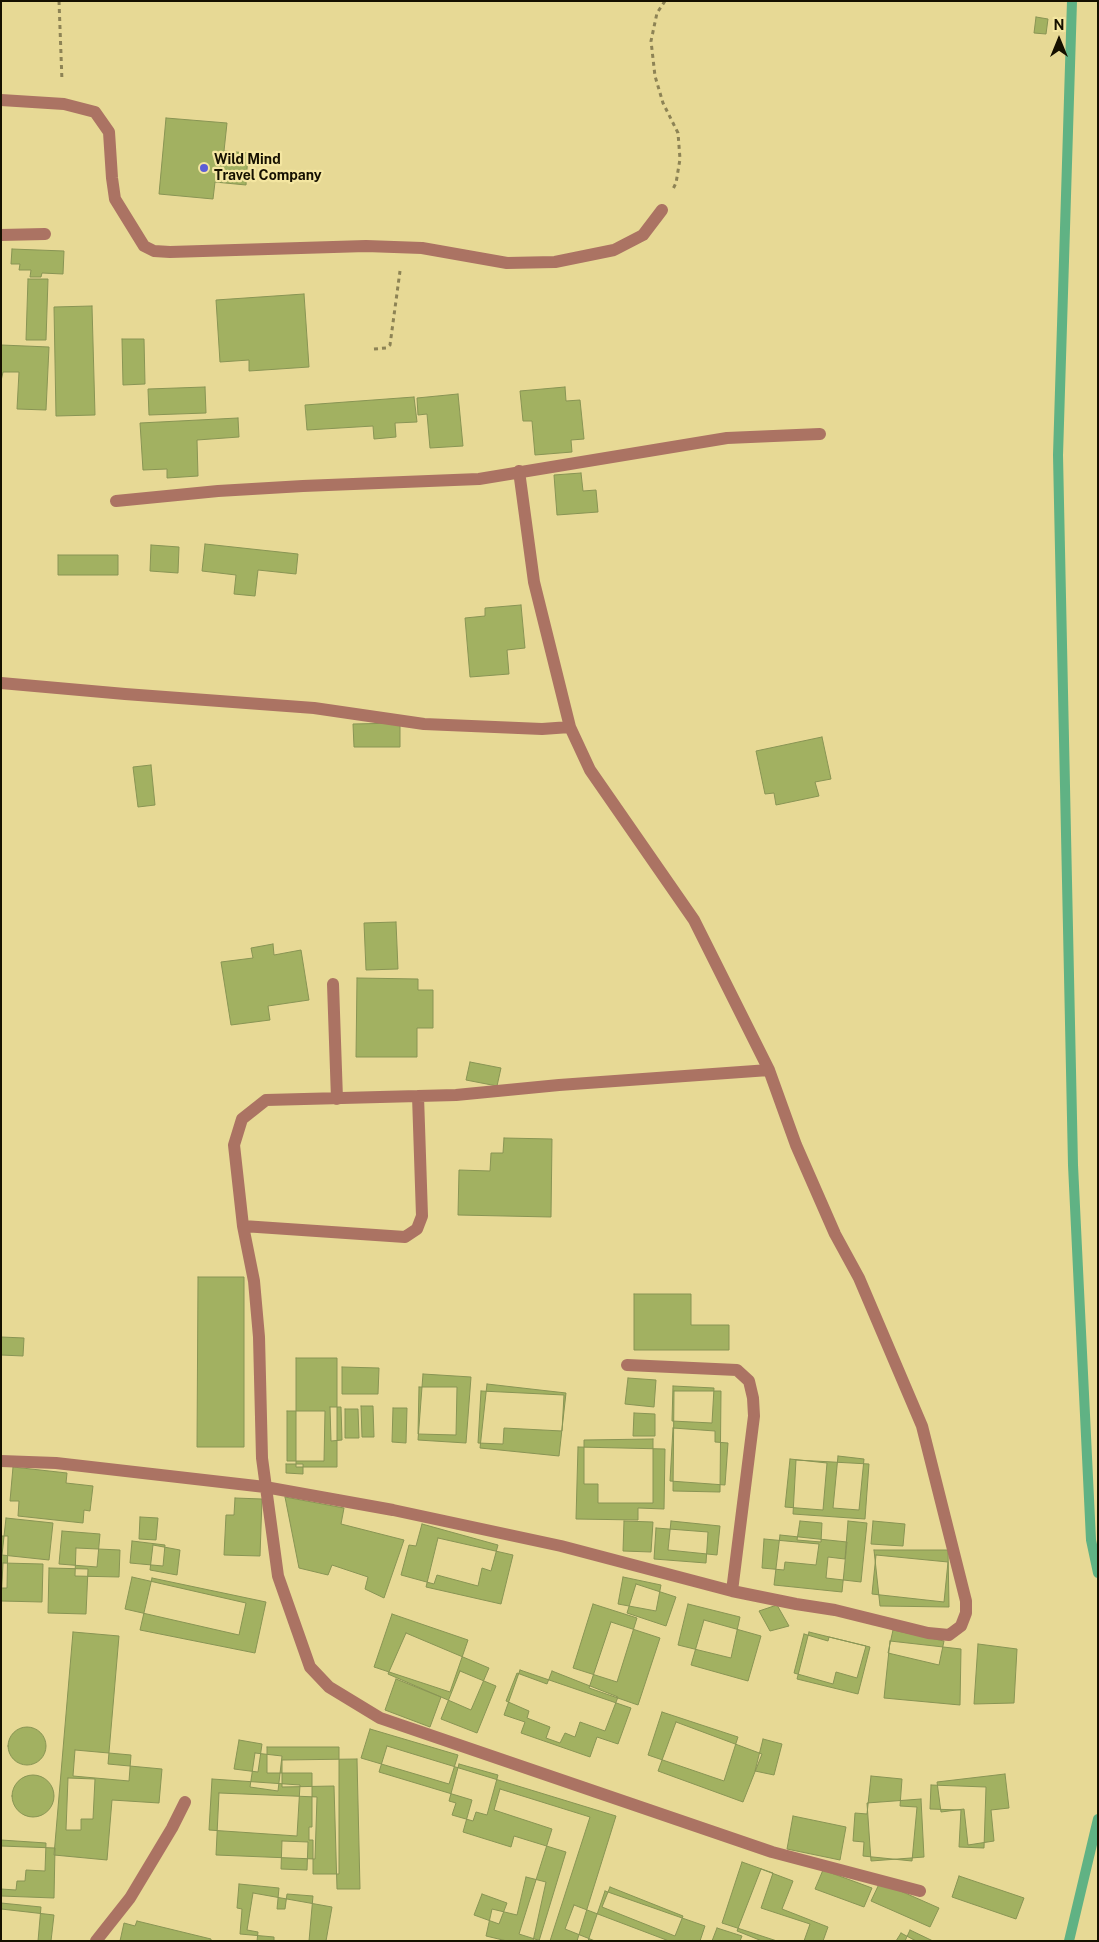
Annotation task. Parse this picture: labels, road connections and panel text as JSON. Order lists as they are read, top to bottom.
{
  "places": ["Wild Mind Travel Company"],
  "north": "top"
}
